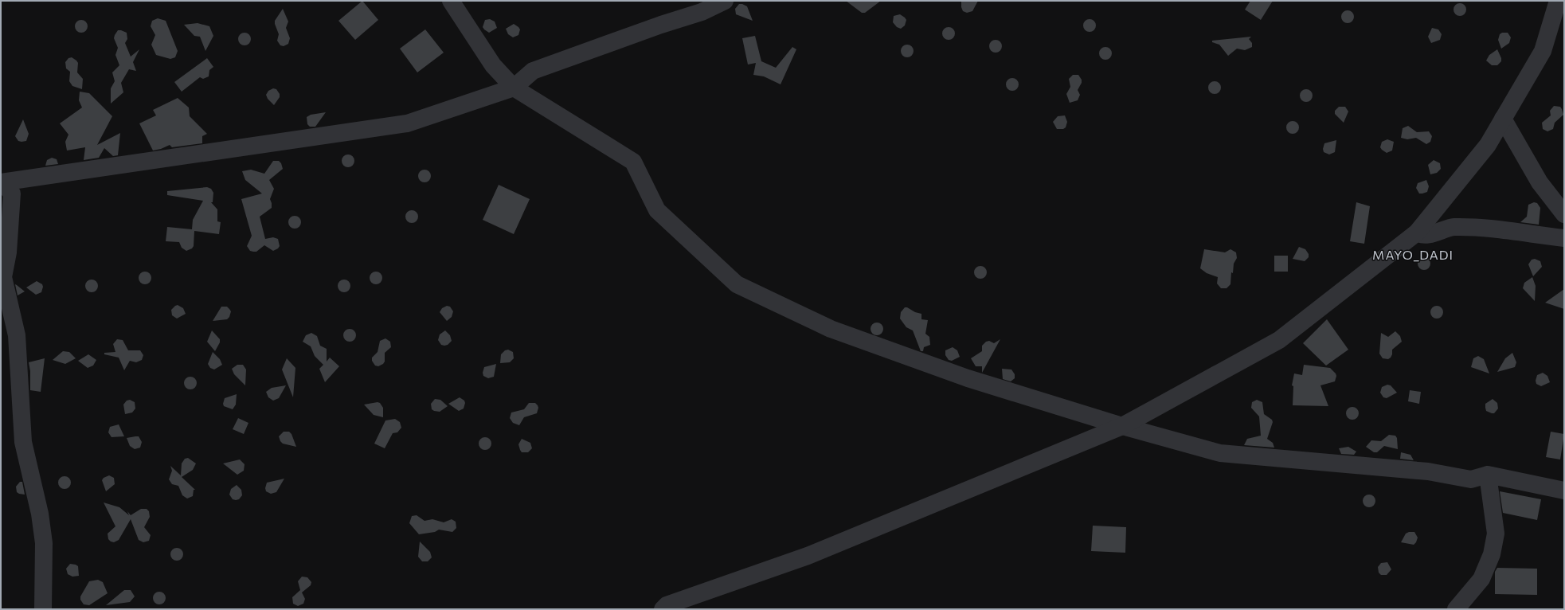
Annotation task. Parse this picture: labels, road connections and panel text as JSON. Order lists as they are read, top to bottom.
{
  "districts": ["MAYO_DADI"]
}
